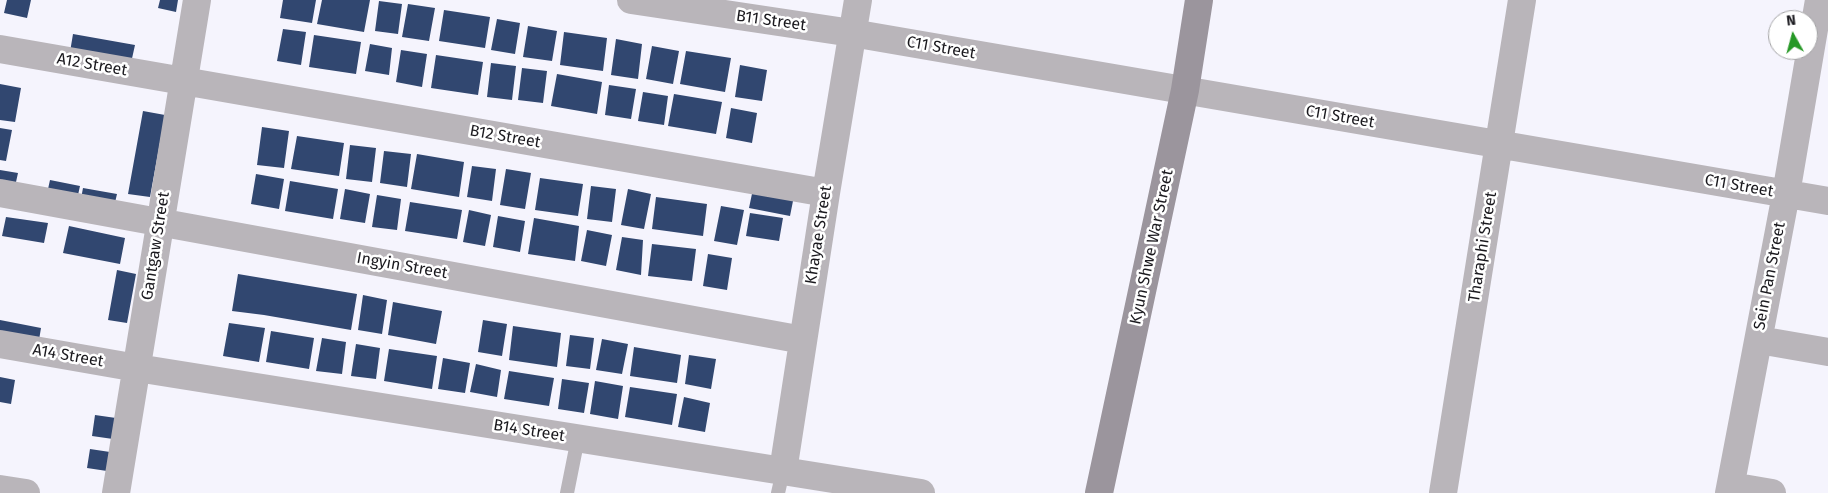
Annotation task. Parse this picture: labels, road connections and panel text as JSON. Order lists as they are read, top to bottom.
{
  "streets": {
    "street": [
      "B11 Street",
      "C11 Street",
      "A12 Street",
      "B12 Street",
      "Khayae Street",
      "Gantgaw Street",
      "Kyun Shwe War Street",
      "Tharaphi Street",
      "Ingyin Street",
      "Sein Pan Street",
      "A14 Street",
      "B14 Street"
    ]
  },
  "crossings": [
    ["B11 Street", "C11 Street"],
    ["B11 Street", "Khayae Street"],
    ["C11 Street", "Khayae Street"],
    ["C11 Street", "Kyun Shwe War Street"],
    ["C11 Street", "Tharaphi Street"],
    ["C11 Street", "Sein Pan Street"],
    ["A12 Street", "B12 Street"],
    ["A12 Street", "Gantgaw Street"],
    ["B12 Street", "Khayae Street"],
    ["B12 Street", "Gantgaw Street"],
    ["Khayae Street", "Ingyin Street"],
    ["Khayae Street", "B14 Street"],
    ["Gantgaw Street", "Ingyin Street"],
    ["Gantgaw Street", "A14 Street"],
    ["Gantgaw Street", "B14 Street"],
    ["A14 Street", "B14 Street"]
  ],
  "north": "top"
}
